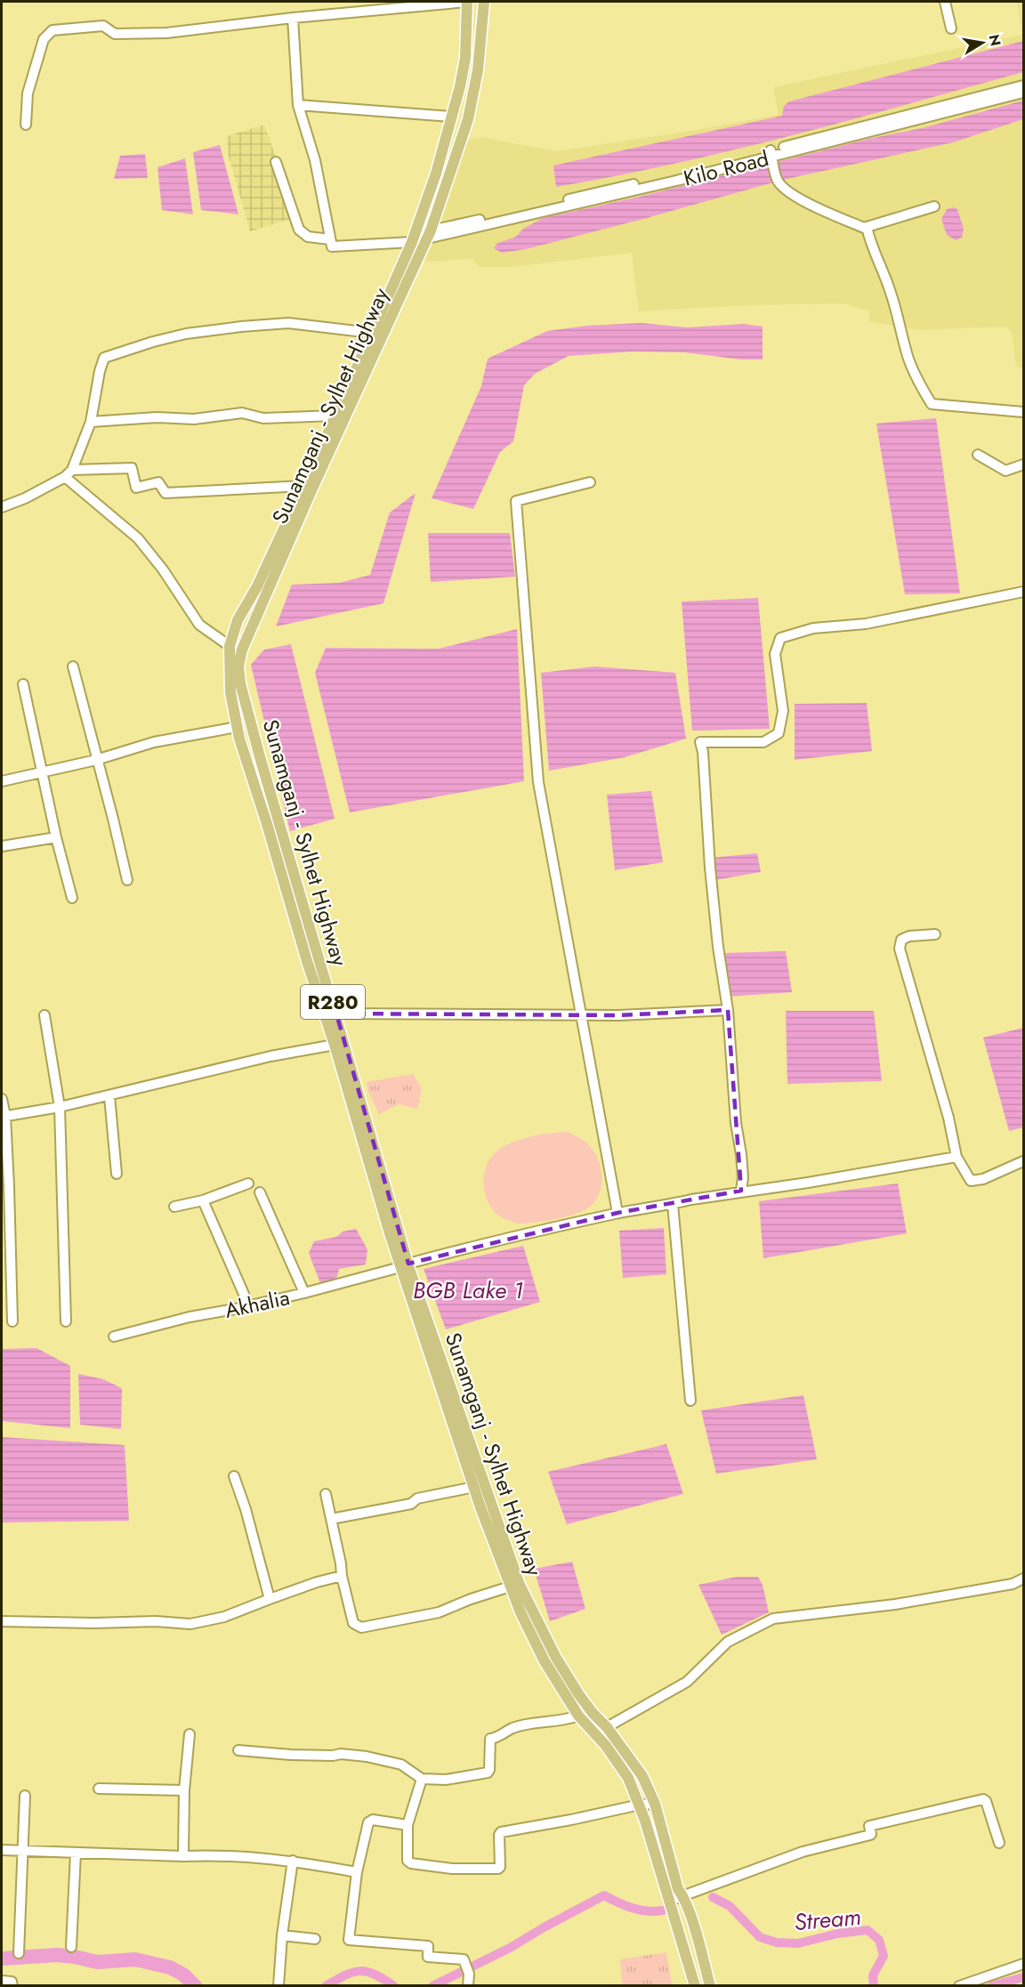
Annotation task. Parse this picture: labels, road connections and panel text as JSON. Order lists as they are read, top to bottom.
{
  "streets": {
    "main road": ["Sunamganj - Sylhet Highway", "R280"],
    "street": ["Kilo Road", "Akhalia"]
  },
  "crossings": [
    ["Kilo Road", "Sunamganj - Sylhet Highway"],
    ["Sunamganj - Sylhet Highway", "Akhalia"]
  ],
  "water": ["BGB Lake 1", "Stream"],
  "north": "right"
}
